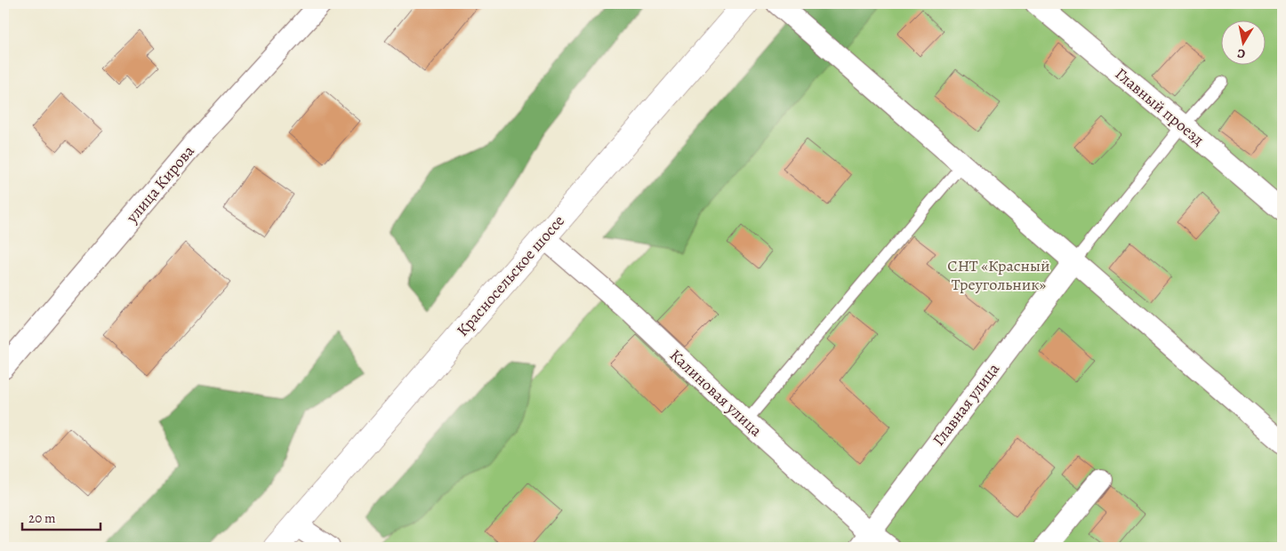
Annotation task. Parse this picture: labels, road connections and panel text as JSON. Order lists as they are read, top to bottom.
{
  "streets": {
    "highway": ["Красносельское шоссе"],
    "street": [
      "Главный проезд",
      "улица Кирова",
      "Калиновая улица",
      "Главная улица"
    ]
  },
  "crossings": [
    ["Красносельское шоссе", "Калиновая улица"],
    ["Калиновая улица", "Главная улица"]
  ],
  "parks": ["СНТ «Красный Треугольник»"],
  "scale_bar": "20 m",
  "north": "bottom"
}
